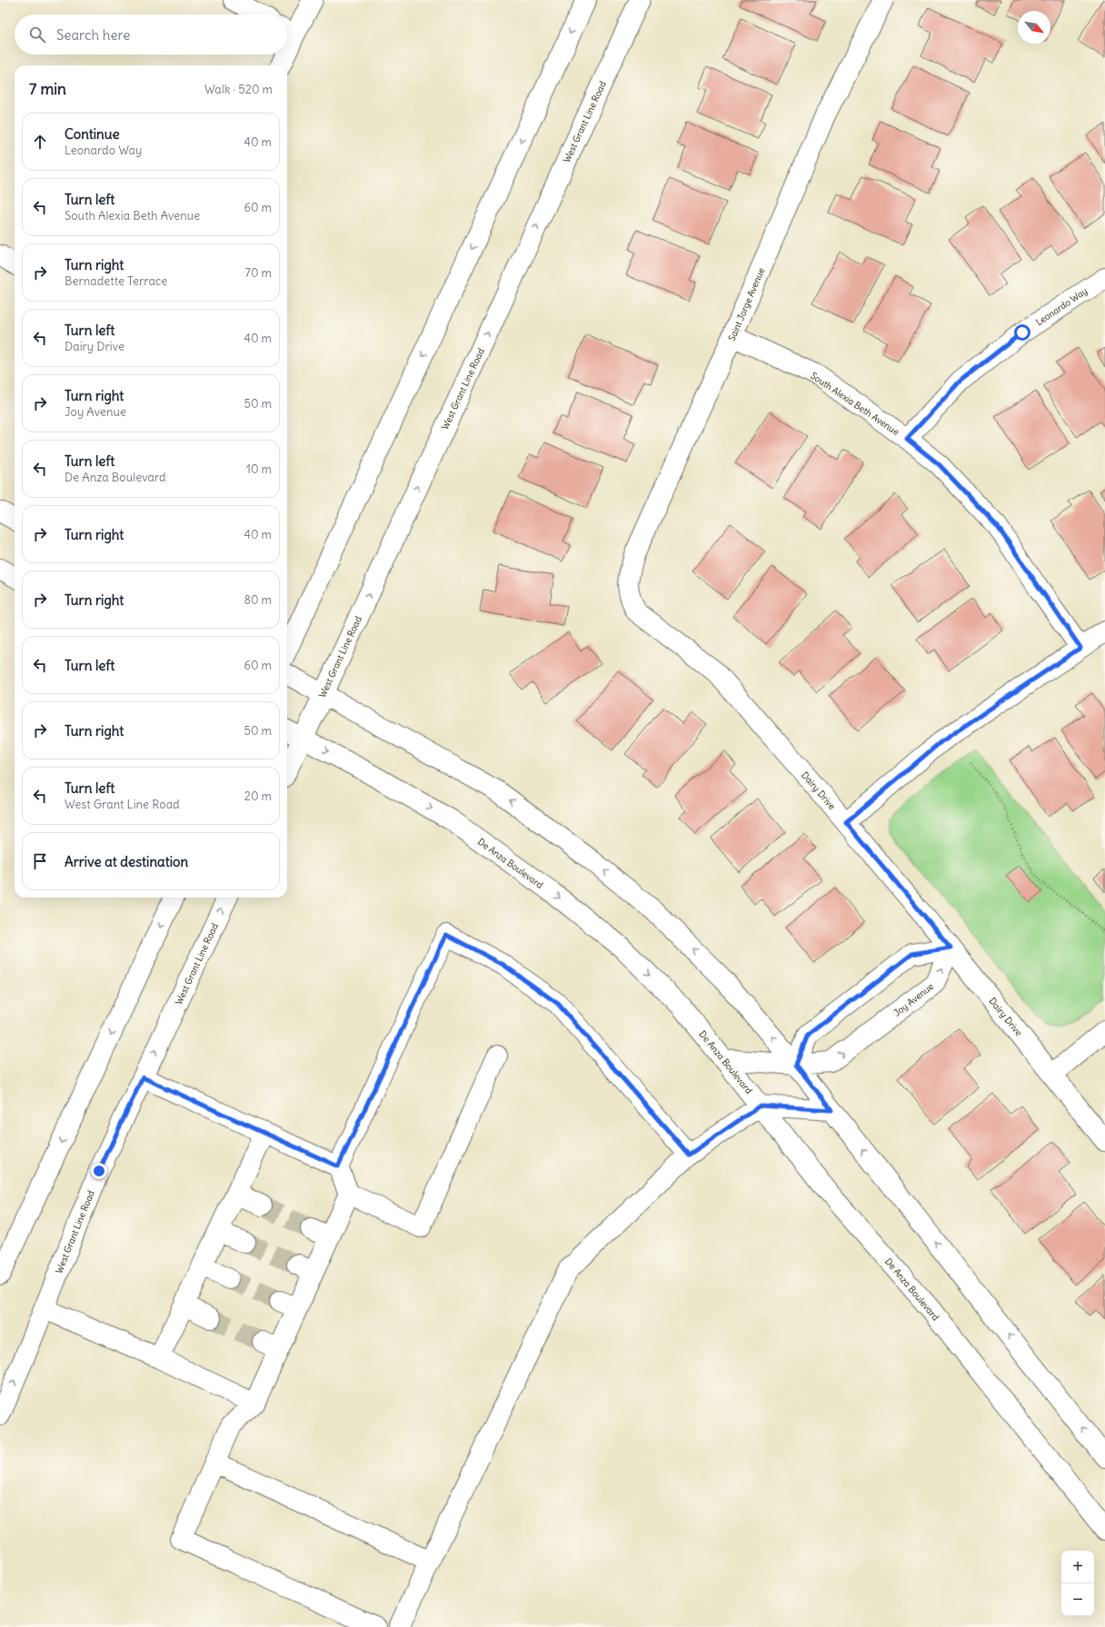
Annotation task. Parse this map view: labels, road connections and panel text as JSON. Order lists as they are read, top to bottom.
{
  "streets": {
    "street": [
      "West Grant Line Road",
      "Saint Jorge Avenue",
      "Leonardo Way",
      "South Alexia Beth Avenue",
      "Dairy Drive",
      "De Anza Boulevard",
      "Joy Avenue"
    ]
  },
  "crossings": [
    ["West Grant Line Road", "De Anza Boulevard"],
    ["Saint Jorge Avenue", "South Alexia Beth Avenue"],
    ["Saint Jorge Avenue", "Dairy Drive"],
    ["Leonardo Way", "South Alexia Beth Avenue"],
    ["Dairy Drive", "Joy Avenue"],
    ["De Anza Boulevard", "Joy Avenue"]
  ],
  "north": "bottom right",
  "page": {
    "search": "Search here",
    "heading": ["7 min", "Walk · 520 m"],
    "list": [
      ["Continue", "Leonardo Way", "40 m"],
      ["Turn left", "South Alexia Beth Avenue", "60 m"],
      ["Turn right", "Bernadette Terrace", "70 m"],
      ["Turn left", "Dairy Drive", "40 m"],
      ["Turn right", "Joy Avenue", "50 m"],
      ["Turn left", "De Anza Boulevard", "10 m"],
      ["Turn right", "40 m"],
      ["Turn right", "80 m"],
      ["Turn left", "60 m"],
      ["Turn right", "50 m"],
      ["Turn left", "West Grant Line Road", "20 m"],
      "Arrive at destination"
    ],
    "map_buttons": ["+", "−"]
  }
}
